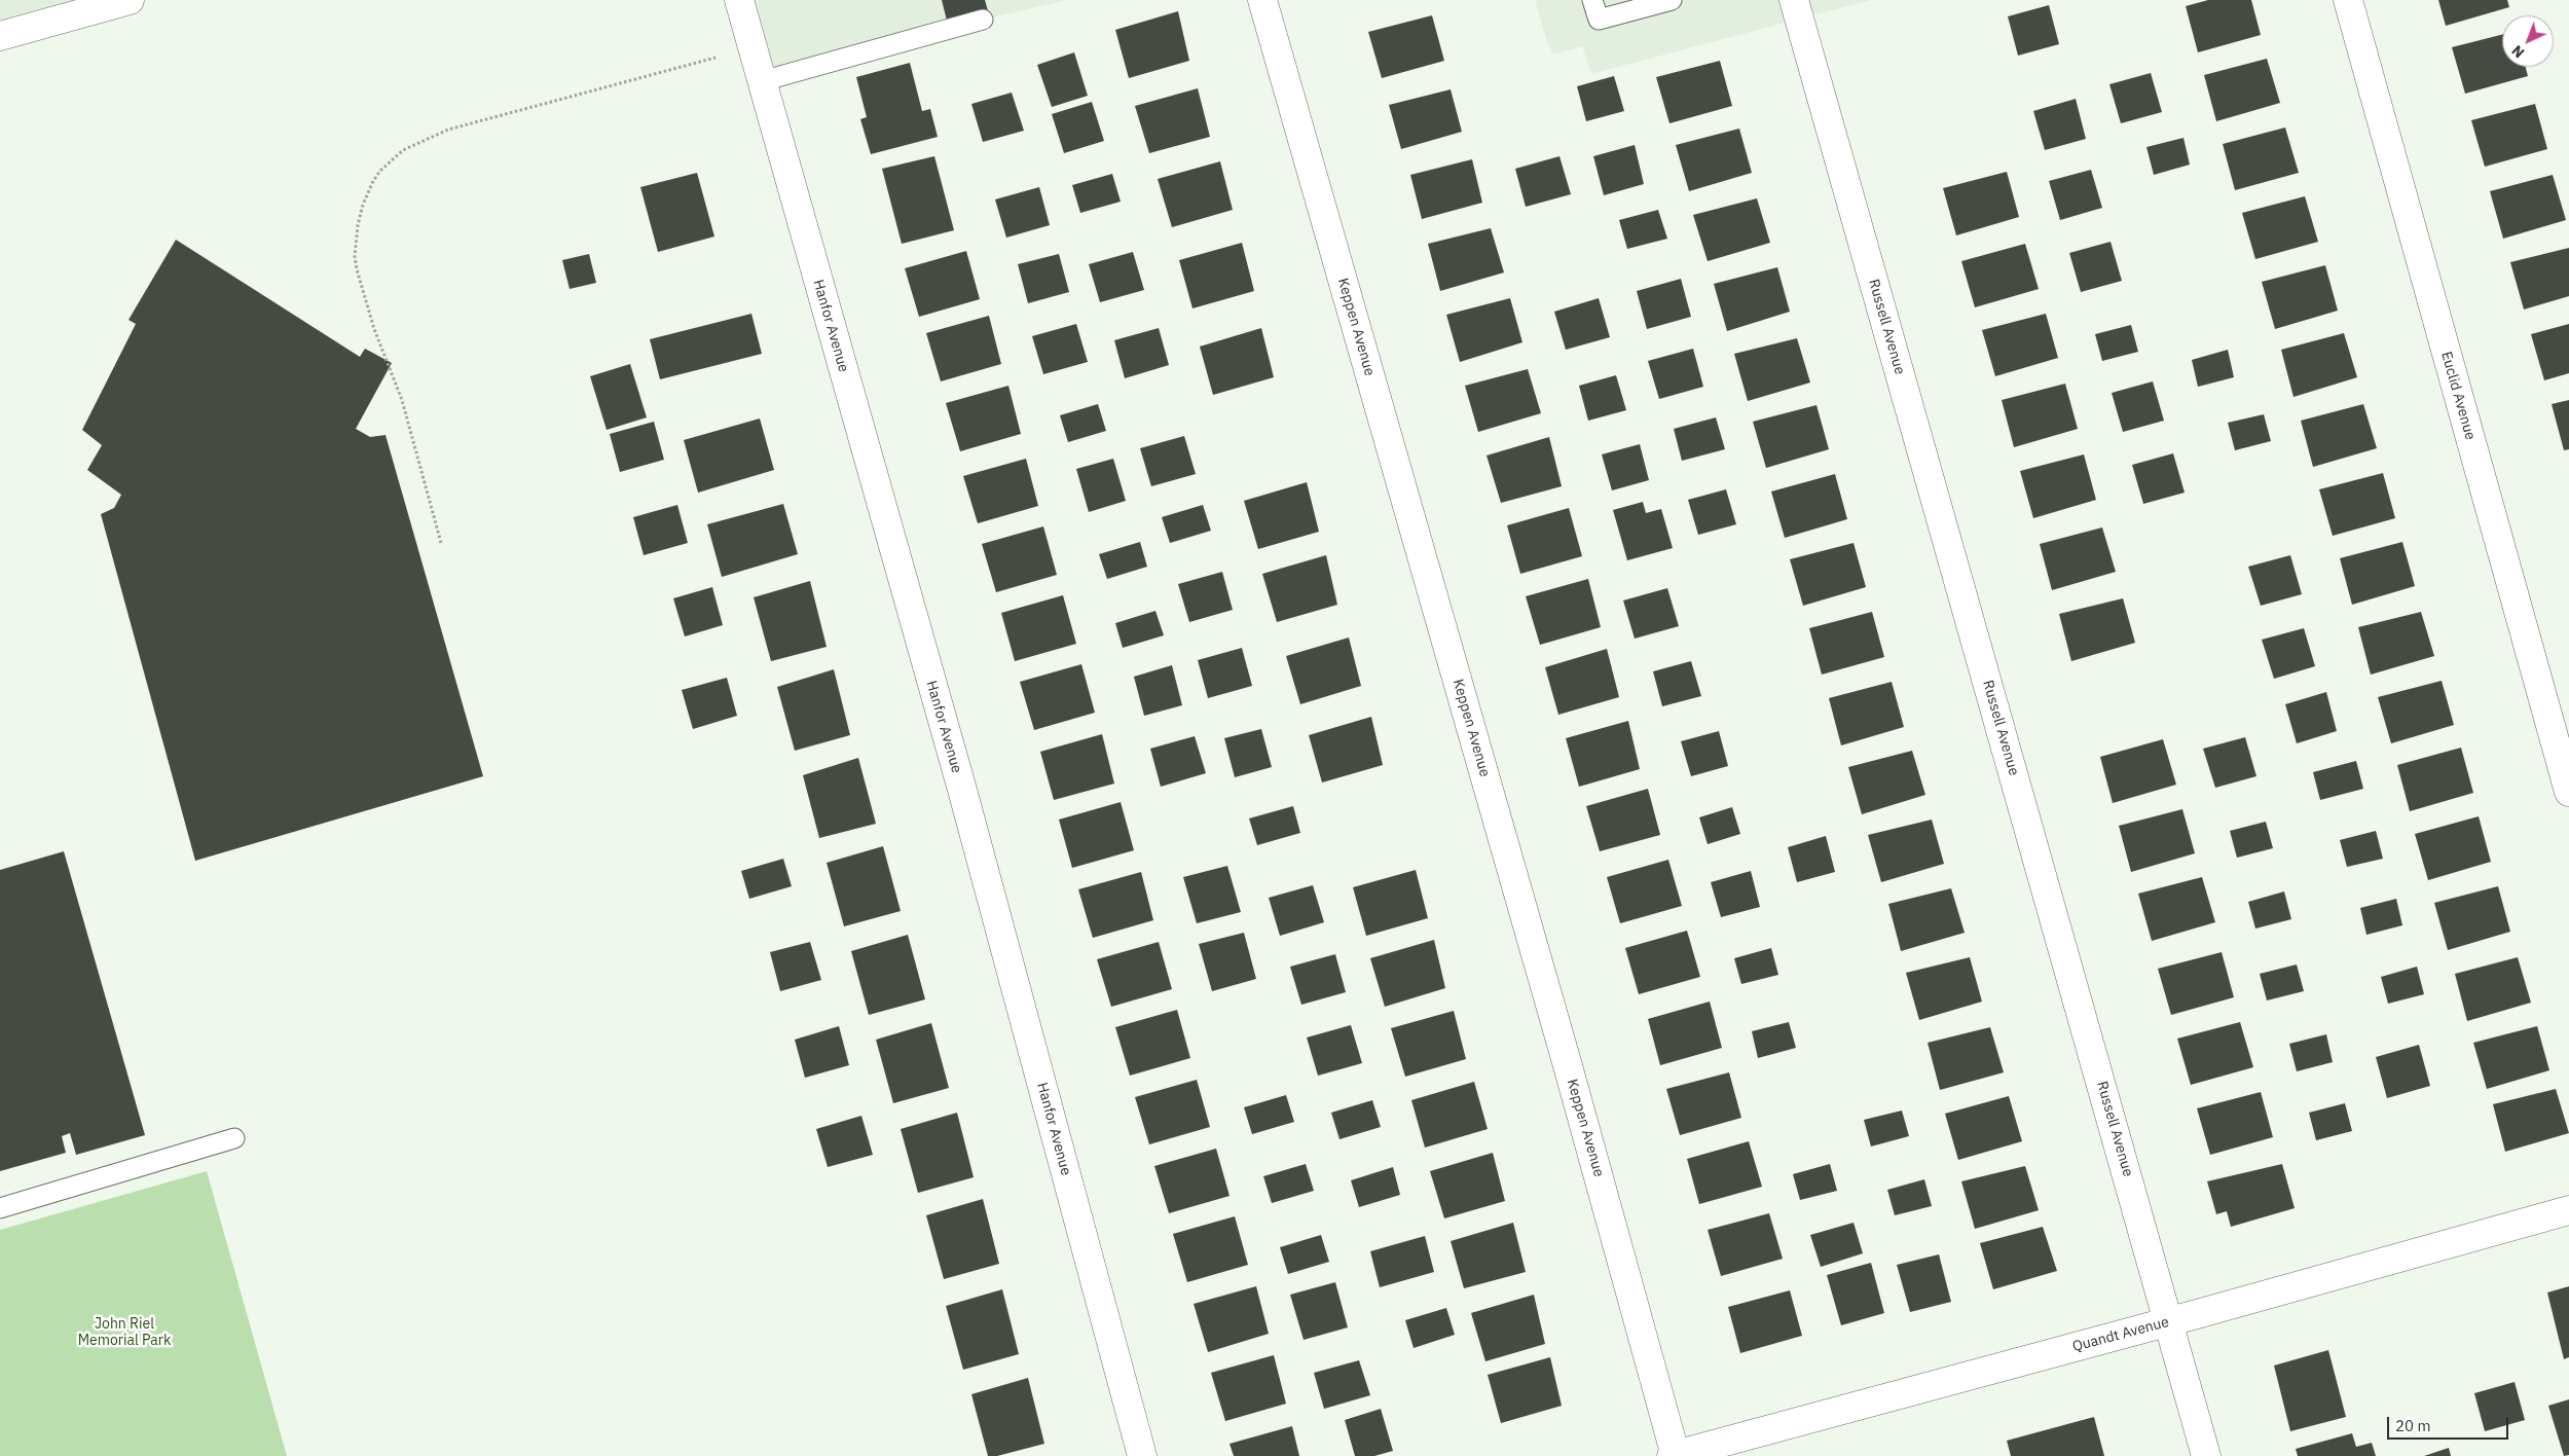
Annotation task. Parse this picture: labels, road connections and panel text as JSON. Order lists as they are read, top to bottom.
{
  "streets": {
    "street": [
      "Hanfor Avenue",
      "Keppen Avenue",
      "Russell Avenue",
      "Euclid Avenue",
      "Quandt Avenue"
    ]
  },
  "crossings": [
    ["Keppen Avenue", "Quandt Avenue"],
    ["Russell Avenue", "Quandt Avenue"]
  ],
  "parks": ["John Riel Memorial Park"],
  "scale_bar": "20 m",
  "north": "bottom left"
}
